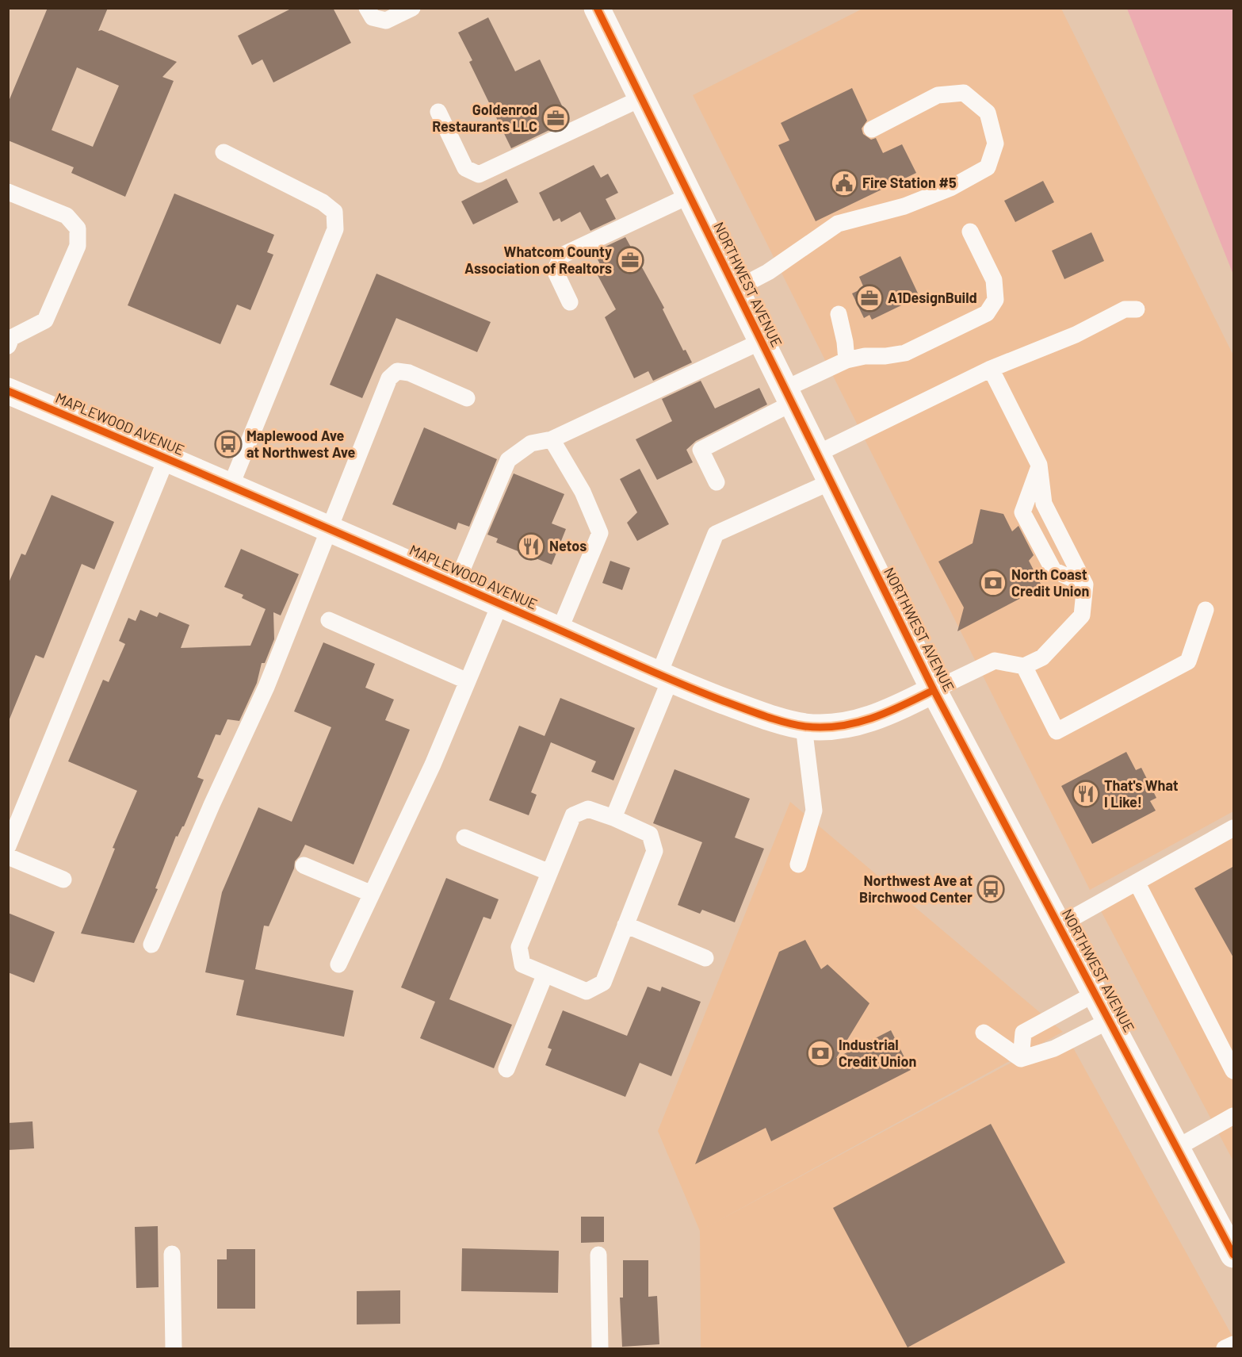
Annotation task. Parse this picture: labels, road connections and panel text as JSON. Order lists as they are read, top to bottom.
{
  "streets": {
    "main road": ["NORTHWEST AVENUE", "MAPLEWOOD AVENUE"]
  },
  "crossings": [
    ["NORTHWEST AVENUE", "MAPLEWOOD AVENUE"]
  ],
  "places": {
    "office": ["Goldenrod Restaurants LLC", "Whatcom County Association of Realtors", "A1DesignBuild"],
    "public building": ["Fire Station #5"],
    "bus stop": ["Maplewood Ave at Northwest Ave", "Northwest Ave at Birchwood Center"],
    "restaurant": ["Netos", "That's What I Like!"],
    "bank": ["North Coast Credit Union", "Industrial Credit Union"]
  }
}
